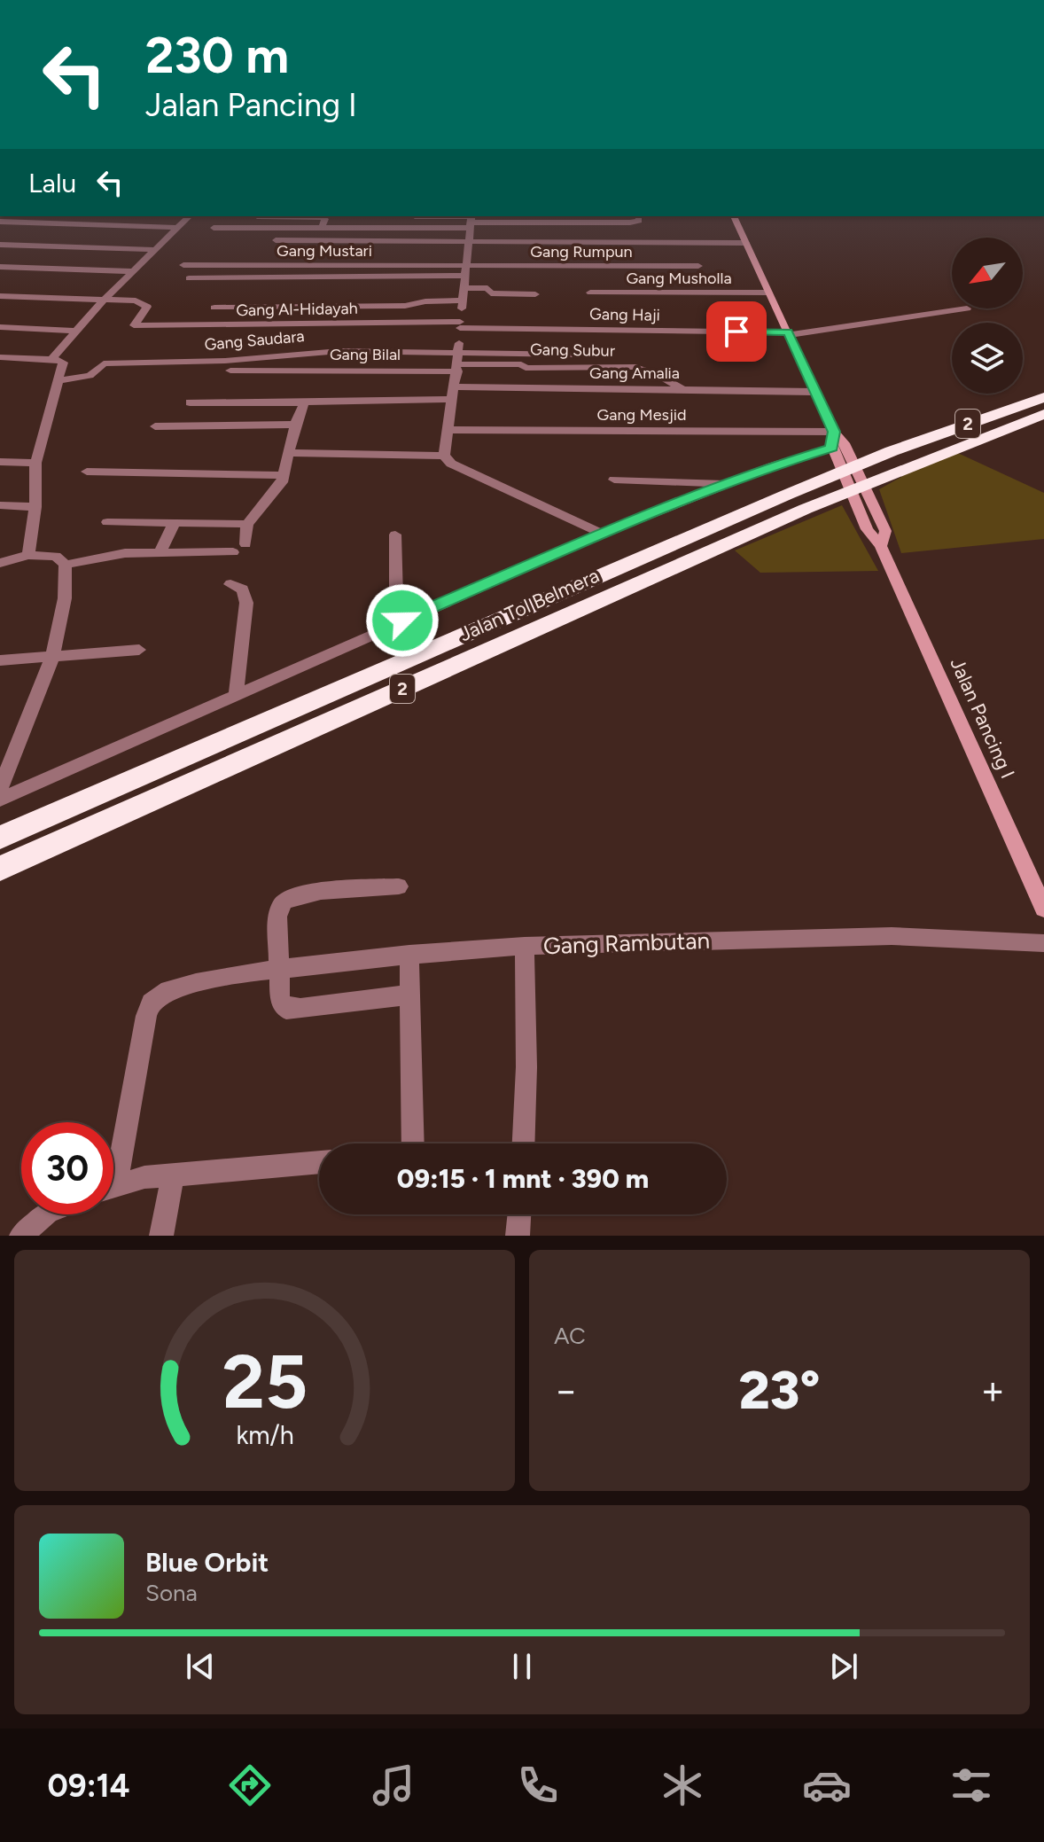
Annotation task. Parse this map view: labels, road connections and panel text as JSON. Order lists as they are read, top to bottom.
{
  "streets": {
    "highway": ["2", "Jalan Tol Belmera"],
    "main road": ["Jalan Pancing I"],
    "street": [
      "Gang Mustari",
      "Gang Rumpun",
      "Gang Musholla",
      "Gang Al-Hidayah",
      "Gang Haji",
      "Gang Saudara",
      "Gang Subur",
      "Gang Bilal",
      "Gang Amalia",
      "Gang Mesjid",
      "Gang Rambutan"
    ]
  },
  "crossings": [
    ["Gang Mustari", "Gang Rumpun"],
    ["Gang Musholla", "Jalan Pancing I"],
    ["Gang Al-Hidayah", "Gang Haji"],
    ["Gang Haji", "Jalan Pancing I"],
    ["Gang Subur", "Gang Bilal"],
    ["Gang Subur", "Gang Amalia"],
    ["Gang Amalia", "Jalan Pancing I"],
    ["Gang Mesjid", "Jalan Pancing I"]
  ],
  "north": "bottom left",
  "page": {
    "turn": ["230 m", "Jalan Pancing I"],
    "then": "Lalu",
    "limit": "30",
    "trip": "09:15 · 1 mnt · 390 m",
    "tile": "AC",
    "heat": ["−", "23°", "+"],
    "song": ["Blue Orbit", "Sona"],
    "tabs": "09:14",
    "gauge": ["25", "km/h"]
  }
}
